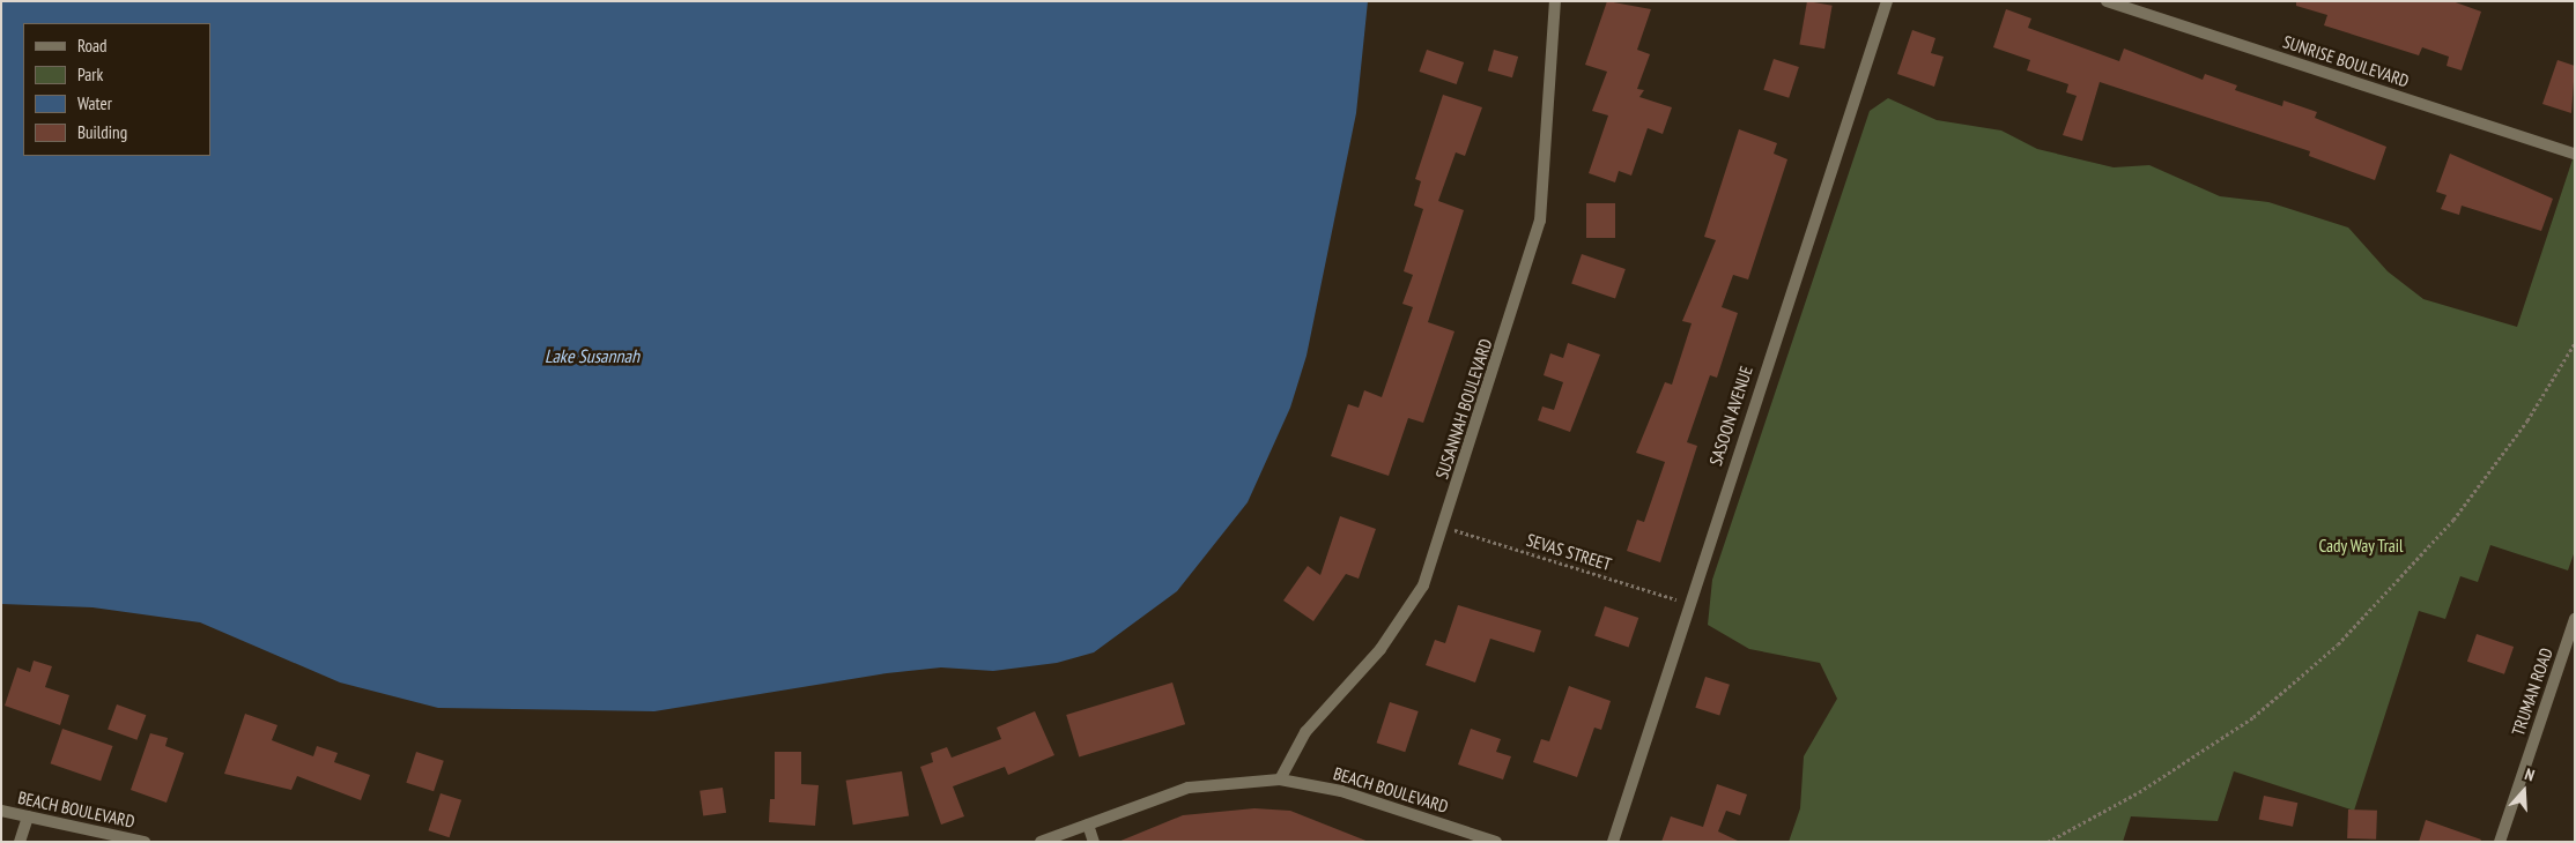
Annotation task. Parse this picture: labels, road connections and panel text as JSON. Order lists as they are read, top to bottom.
{
  "streets": {
    "street": [
      "SUNRISE BOULEVARD",
      "SUSANNAH BOULEVARD",
      "SASOON AVENUE",
      "TRUMAN ROAD",
      "BEACH BOULEVARD"
    ],
    "path": ["SEVAS STREET"]
  },
  "crossings": [
    ["SUSANNAH BOULEVARD", "SEVAS STREET"],
    ["SUSANNAH BOULEVARD", "BEACH BOULEVARD"],
    ["SASOON AVENUE", "SEVAS STREET"]
  ],
  "water": ["Lake Susannah"],
  "parks": ["Cady Way Trail"],
  "legend": [
    "Road",
    "Park",
    "Water",
    "Building"
  ],
  "north": "top"
}
